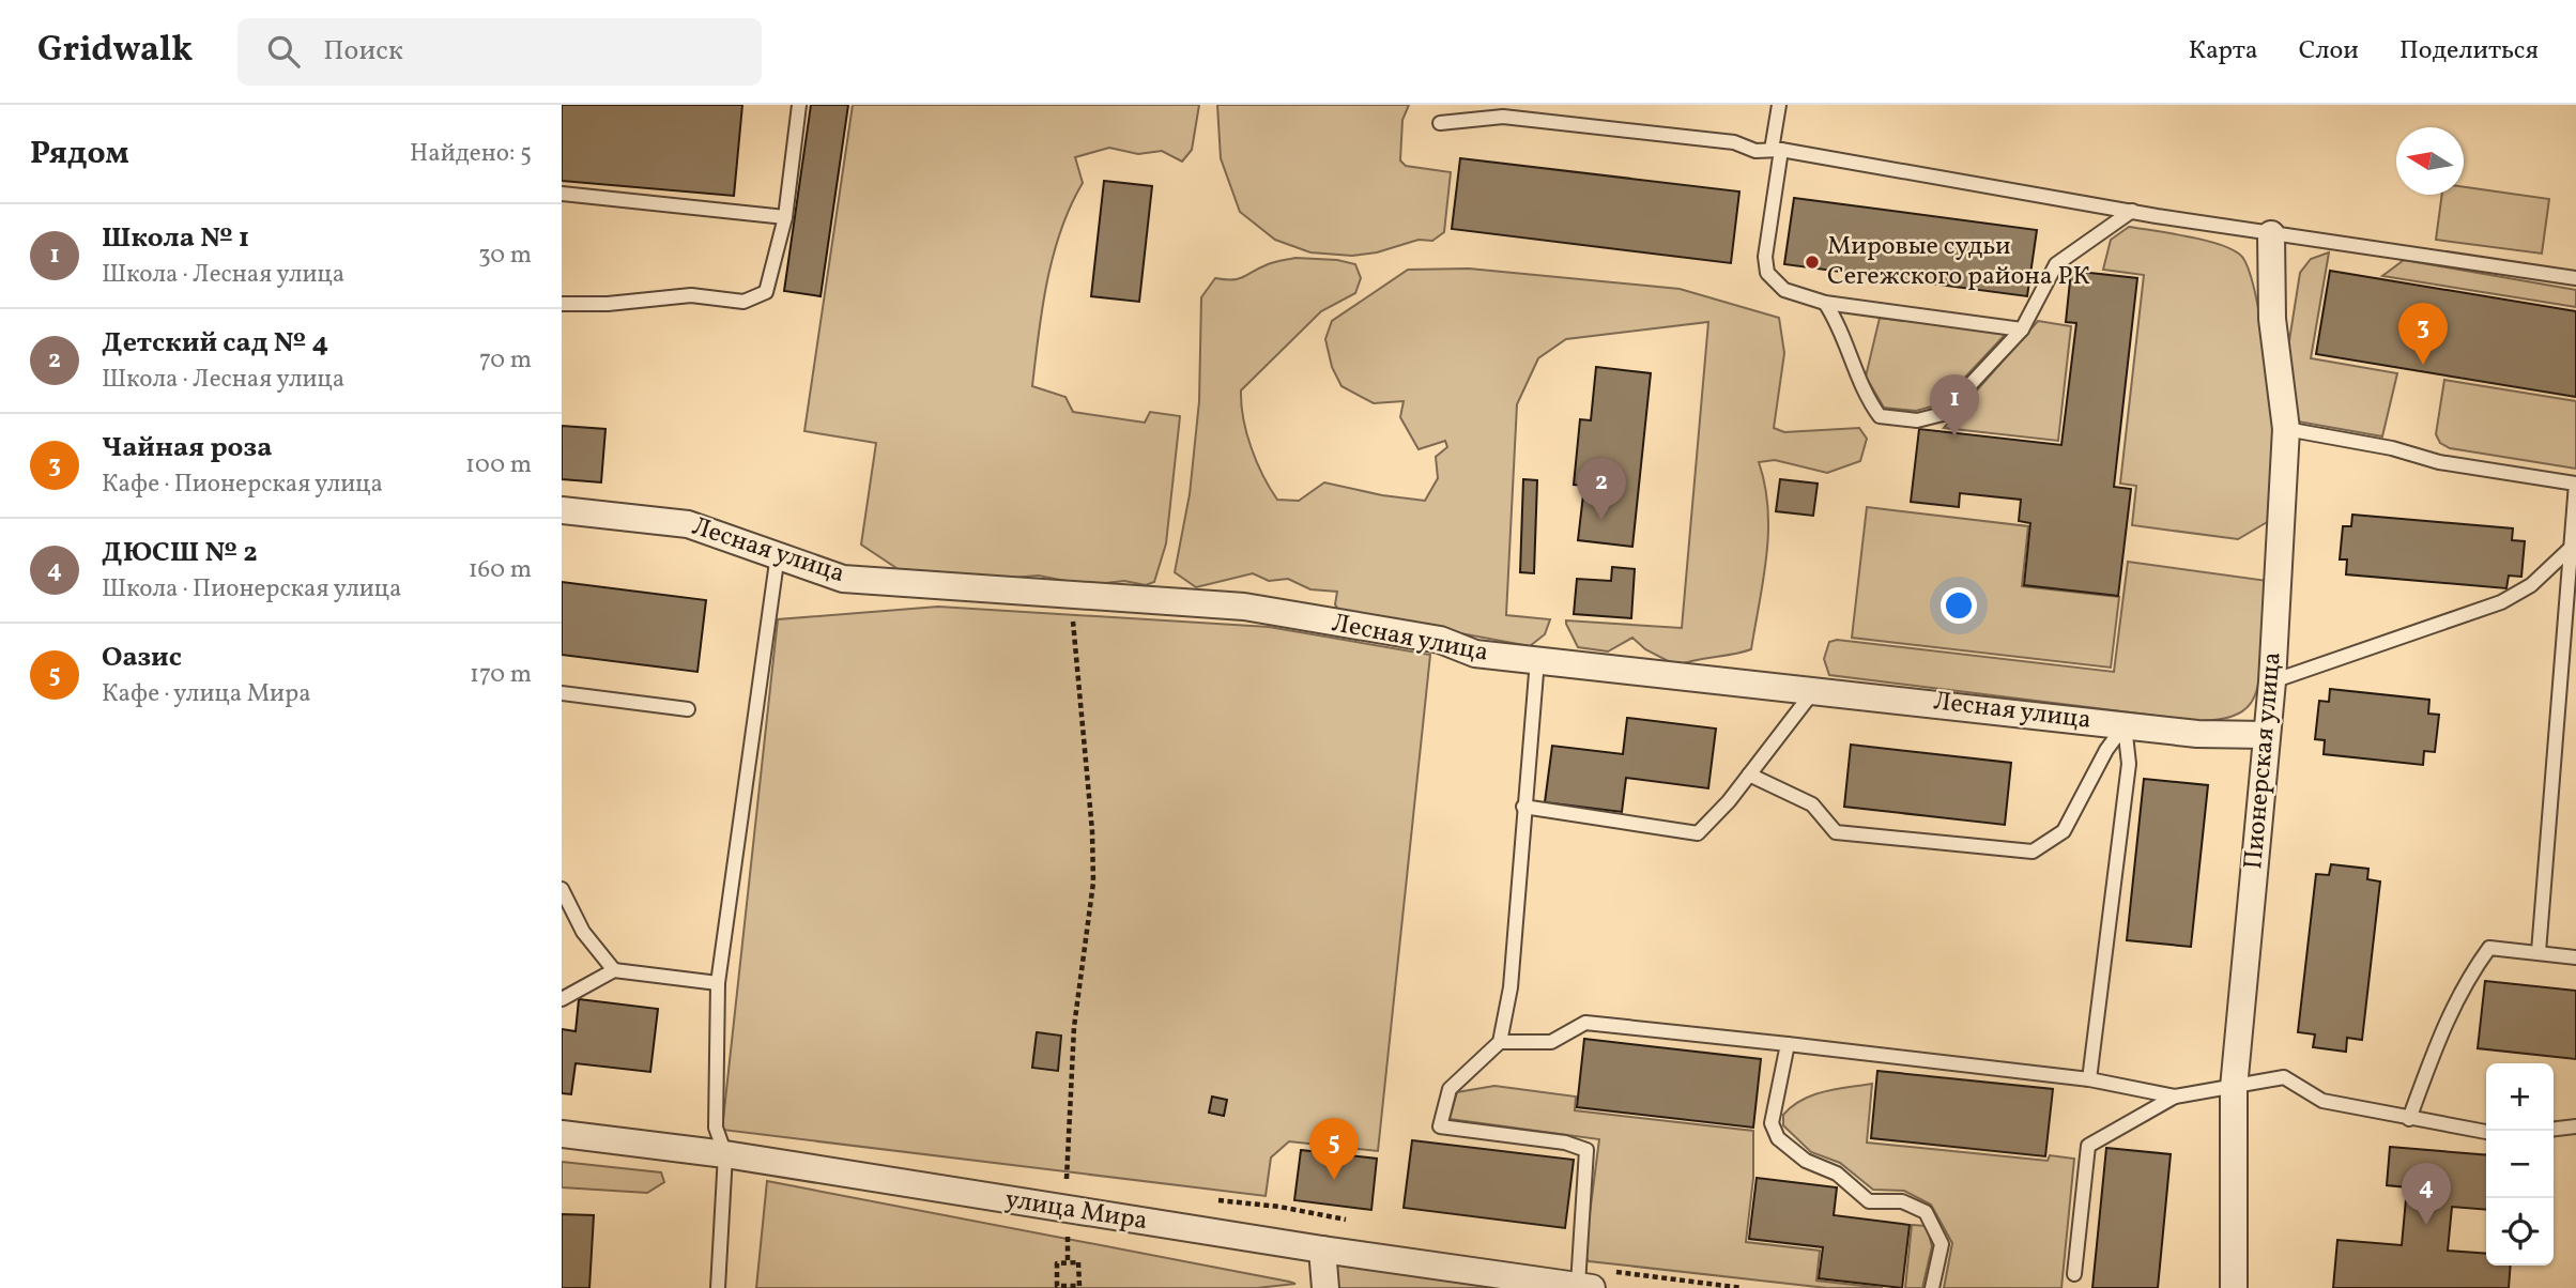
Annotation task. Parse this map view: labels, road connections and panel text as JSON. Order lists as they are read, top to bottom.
{
  "streets": {
    "street": ["Лесная улица", "Пионерская улица", "улица Мира"]
  },
  "crossings": [
    ["Лесная улица", "Пионерская улица"]
  ],
  "places": ["Мировые судьи Сегежского района РК"],
  "north": "left",
  "page": {
    "header": "Gridwalk",
    "search": "Поиск",
    "nav": ["Карта", "Слои", "Поделиться"],
    "heading": ["Рядом", "Найдено: 5"],
    "list": [
      {
        "mark": "1",
        "name": "Школа № 1",
        "note": "Школа · Лесная улица",
        "value": "30 m"
      },
      {
        "mark": "2",
        "name": "Детский сад № 4",
        "note": "Школа · Лесная улица",
        "value": "70 m"
      },
      {
        "mark": "3",
        "name": "Чайная роза",
        "note": "Кафе · Пионерская улица",
        "value": "100 m"
      },
      {
        "mark": "4",
        "name": "ДЮСШ № 2",
        "note": "Школа · Пионерская улица",
        "value": "160 m"
      },
      {
        "mark": "5",
        "name": "Оазис",
        "note": "Кафе · улица Мира",
        "value": "170 m"
      }
    ],
    "pins": [
      "3",
      "1",
      "2",
      "5",
      "4"
    ],
    "map_buttons": ["+", "−"]
  }
}
